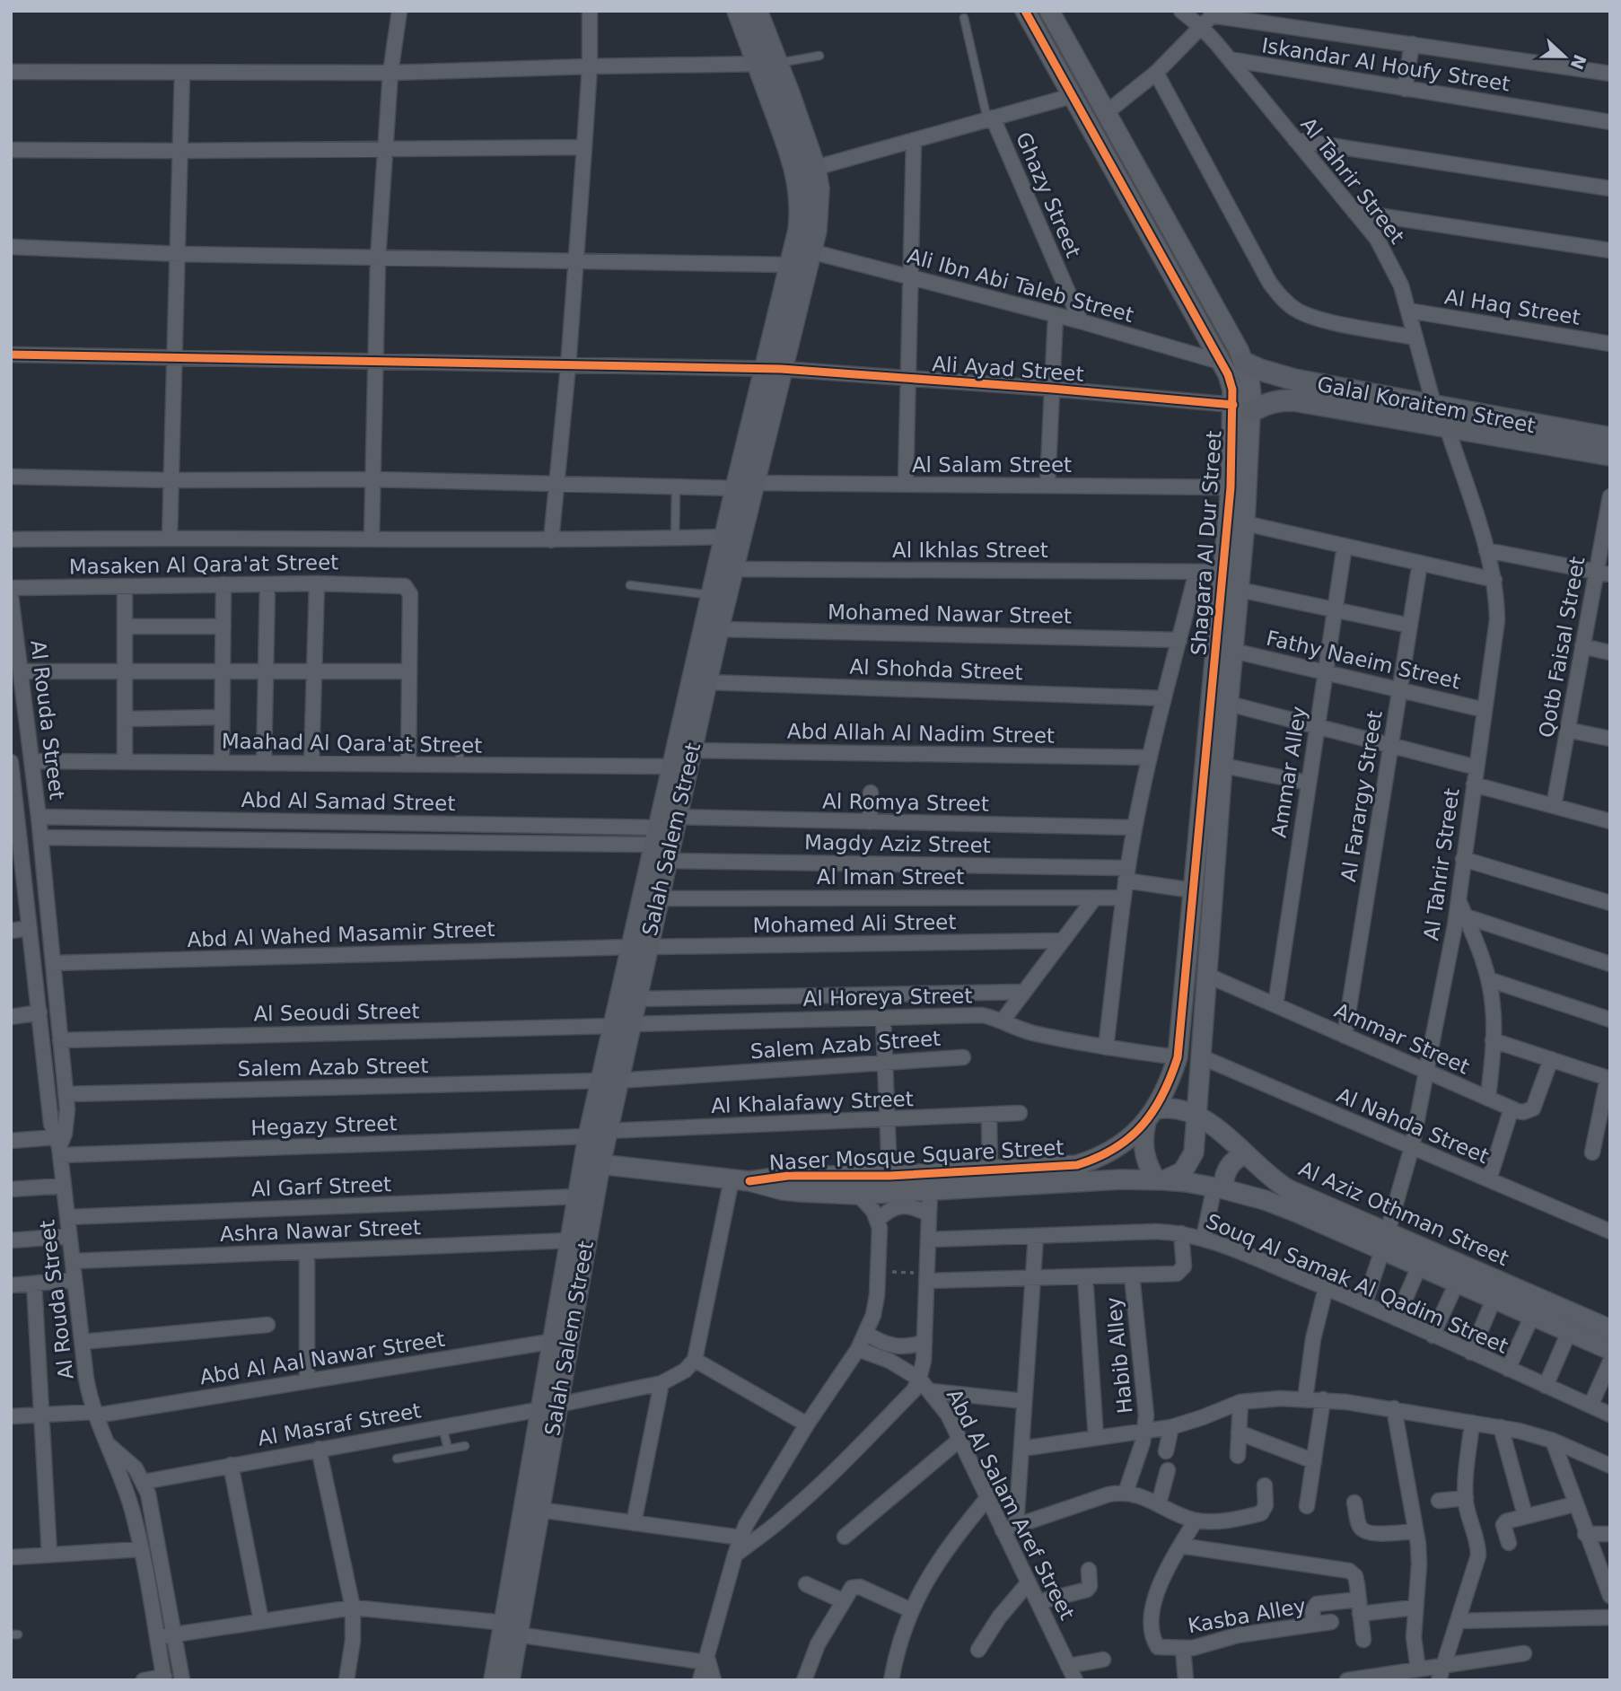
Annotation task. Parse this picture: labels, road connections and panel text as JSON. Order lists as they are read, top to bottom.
{
  "streets": {
    "main road": ["Galal Koraitem Street", "Salah Salem Street"],
    "street": [
      "Iskandar Al Houfy Street",
      "Al Tahrir Street",
      "Ghazy Street",
      "Ali Ibn Abi Taleb Street",
      "Al Haq Street",
      "Ali Ayad Street",
      "Al Salam Street",
      "Shagara Al Dur Street",
      "Al Ikhlas Street",
      "Masaken Al Qara'at Street",
      "Mohamed Nawar Street",
      "Qotb Faisal Street",
      "Fathy Naeim Street",
      "Al Shohda Street",
      "Al Rouda Street",
      "Abd Allah Al Nadim Street",
      "Maahad Al Qara'at Street",
      "Ammar Alley",
      "Al Farargy Street",
      "Abd Al Samad Street",
      "Al Romya Street",
      "Magdy Aziz Street",
      "Al Iman Street",
      "Mohamed Ali Street",
      "Abd Al Wahed Masamir Street",
      "Al Horeya Street",
      "Al Seoudi Street",
      "Ammar Street",
      "Salem Azab Street",
      "Al Khalafawy Street",
      "Hegazy Street",
      "Al Nahda Street",
      "Naser Mosque Square Street",
      "Al Garf Street",
      "Al Aziz Othman Street",
      "Ashra Nawar Street",
      "Souq Al Samak Al Qadim Street",
      "Habib Alley",
      "Abd Al Aal Nawar Street",
      "Al Masraf Street",
      "Abd Al Salam Aref Street",
      "Kasba Alley"
    ]
  },
  "crossings": [
    ["Iskandar Al Houfy Street", "Al Tahrir Street"],
    ["Al Tahrir Street", "Al Haq Street"],
    ["Al Tahrir Street", "Galal Koraitem Street"],
    ["Al Tahrir Street", "Fathy Naeim Street"],
    ["Al Tahrir Street", "Ammar Street"],
    ["Al Tahrir Street", "Al Nahda Street"],
    ["Al Tahrir Street", "Al Aziz Othman Street"],
    ["Al Tahrir Street", "Souq Al Samak Al Qadim Street"],
    ["Ghazy Street", "Ali Ibn Abi Taleb Street"],
    ["Ali Ibn Abi Taleb Street", "Shagara Al Dur Street"],
    ["Ali Ibn Abi Taleb Street", "Salah Salem Street"],
    ["Ali Ayad Street", "Galal Koraitem Street"],
    ["Ali Ayad Street", "Shagara Al Dur Street"],
    ["Ali Ayad Street", "Salah Salem Street"],
    ["Galal Koraitem Street", "Shagara Al Dur Street"],
    ["Al Salam Street", "Shagara Al Dur Street"],
    ["Al Salam Street", "Salah Salem Street"],
    ["Shagara Al Dur Street", "Al Ikhlas Street"],
    ["Shagara Al Dur Street", "Fathy Naeim Street"],
    ["Shagara Al Dur Street", "Magdy Aziz Street"],
    ["Shagara Al Dur Street", "Al Horeya Street"],
    ["Shagara Al Dur Street", "Ammar Street"],
    ["Shagara Al Dur Street", "Al Nahda Street"],
    ["Shagara Al Dur Street", "Naser Mosque Square Street"],
    ["Shagara Al Dur Street", "Al Aziz Othman Street"],
    ["Al Ikhlas Street", "Salah Salem Street"],
    ["Mohamed Nawar Street", "Salah Salem Street"],
    ["Fathy Naeim Street", "Ammar Alley"],
    ["Fathy Naeim Street", "Al Farargy Street"],
    ["Al Shohda Street", "Salah Salem Street"],
    ["Al Rouda Street", "Maahad Al Qara'at Street"],
    ["Al Rouda Street", "Abd Al Samad Street"],
    ["Al Rouda Street", "Abd Al Wahed Masamir Street"],
    ["Al Rouda Street", "Al Seoudi Street"],
    ["Al Rouda Street", "Salem Azab Street"],
    ["Al Rouda Street", "Hegazy Street"],
    ["Al Rouda Street", "Al Garf Street"],
    ["Al Rouda Street", "Ashra Nawar Street"],
    ["Al Rouda Street", "Abd Al Aal Nawar Street"],
    ["Al Rouda Street", "Al Masraf Street"],
    ["Abd Allah Al Nadim Street", "Salah Salem Street"],
    ["Maahad Al Qara'at Street", "Salah Salem Street"],
    ["Ammar Alley", "Ammar Street"],
    ["Al Farargy Street", "Ammar Street"],
    ["Abd Al Samad Street", "Salah Salem Street"],
    ["Abd Al Samad Street", "Magdy Aziz Street"],
    ["Al Romya Street", "Salah Salem Street"],
    ["Salah Salem Street", "Magdy Aziz Street"],
    ["Salah Salem Street", "Al Iman Street"],
    ["Salah Salem Street", "Mohamed Ali Street"],
    ["Salah Salem Street", "Abd Al Wahed Masamir Street"],
    ["Salah Salem Street", "Al Horeya Street"],
    ["Salah Salem Street", "Al Seoudi Street"],
    ["Salah Salem Street", "Salem Azab Street"],
    ["Salah Salem Street", "Al Khalafawy Street"],
    ["Salah Salem Street", "Hegazy Street"],
    ["Salah Salem Street", "Naser Mosque Square Street"],
    ["Salah Salem Street", "Al Garf Street"],
    ["Salah Salem Street", "Ashra Nawar Street"],
    ["Salah Salem Street", "Abd Al Aal Nawar Street"],
    ["Salah Salem Street", "Al Masraf Street"],
    ["Mohamed Ali Street", "Abd Al Wahed Masamir Street"],
    ["Al Horeya Street", "Al Seoudi Street"],
    ["Al Khalafawy Street", "Hegazy Street"],
    ["Naser Mosque Square Street", "Al Aziz Othman Street"]
  ],
  "north": "right"
}
